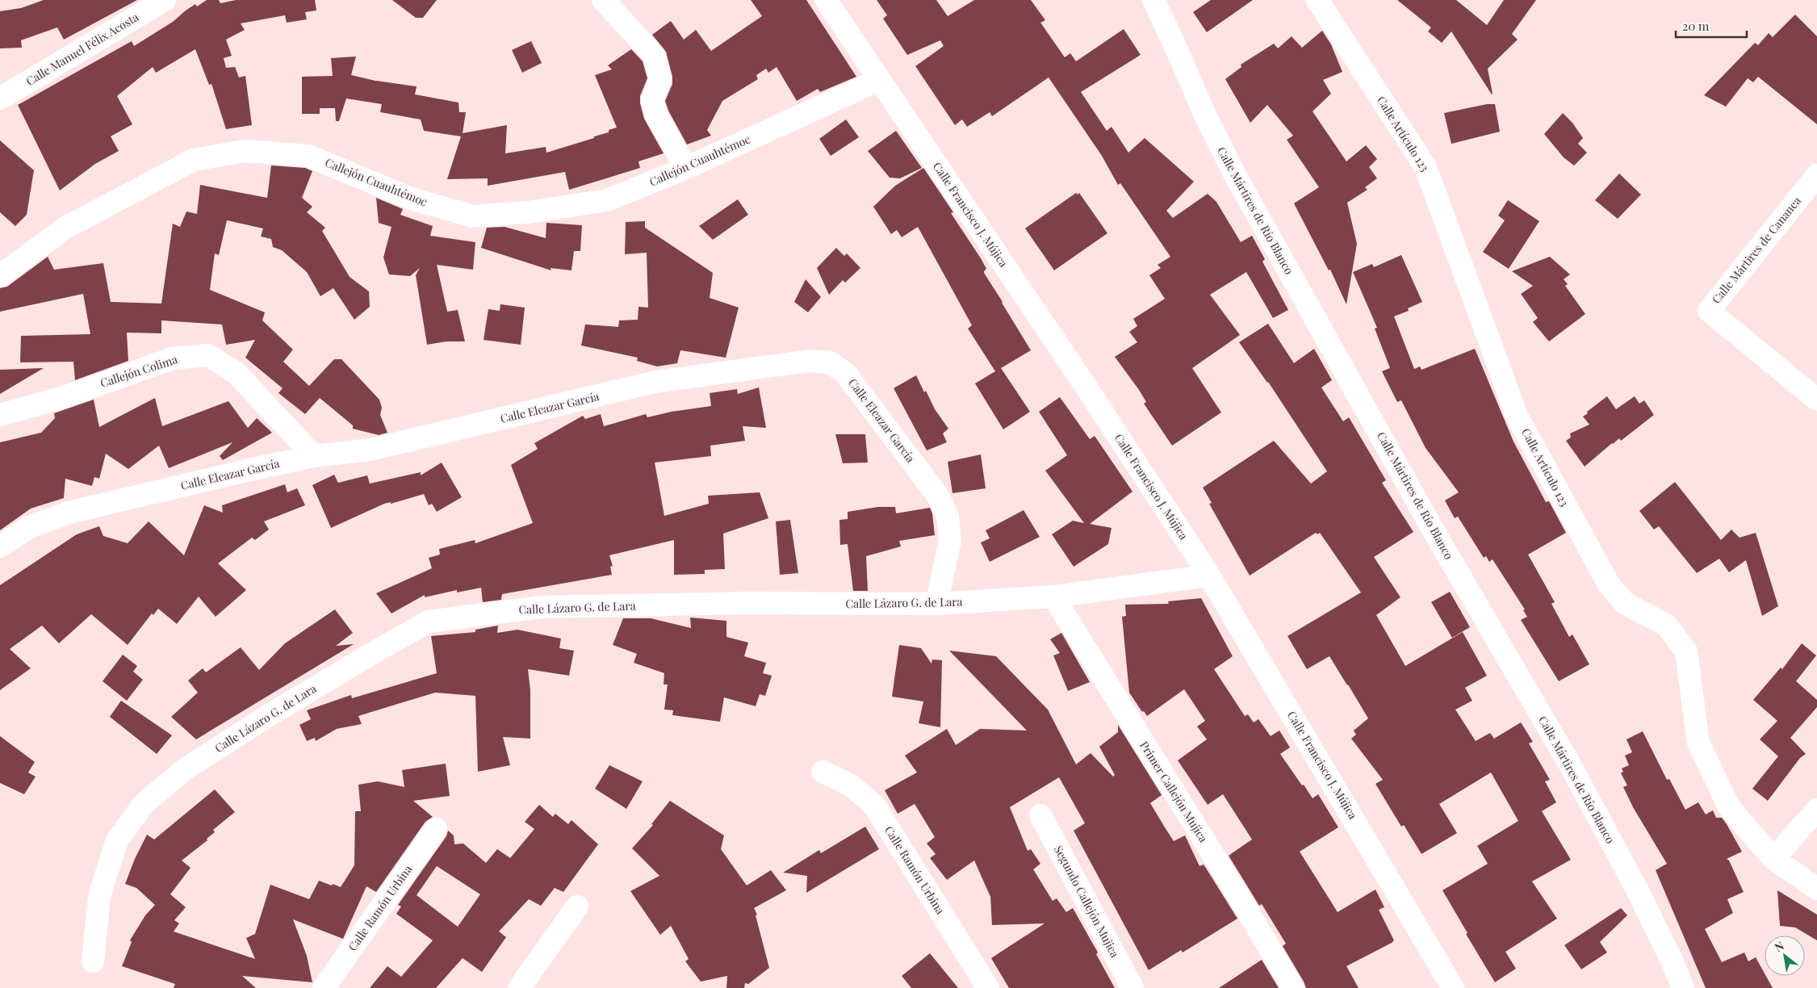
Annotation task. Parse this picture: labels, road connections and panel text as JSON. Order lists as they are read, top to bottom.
{
  "streets": {
    "street": [
      "Calle Manuel Félix Acosta",
      "Calle Artículo 123",
      "Callejón Cuauhtémoc",
      "Calle Mártires de Río Blanco",
      "Calle Francisco J. Mújica",
      "Calle Mártires de Cananea",
      "Callejón Colima",
      "Calle Eleazar García",
      "Calle Lázaro G. de Lara",
      "Primer Callejón Mujica",
      "Calle Ramón Urbina",
      "Segundo Callejón Mujica"
    ]
  },
  "crossings": [
    ["Callejón Cuauhtémoc", "Calle Francisco J. Mújica"],
    ["Calle Francisco J. Mújica", "Calle Lázaro G. de Lara"],
    ["Callejón Colima", "Calle Eleazar García"],
    ["Calle Eleazar García", "Calle Lázaro G. de Lara"],
    ["Calle Lázaro G. de Lara", "Primer Callejón Mujica"]
  ],
  "scale_bar": "20 m",
  "north": "top left"
}
